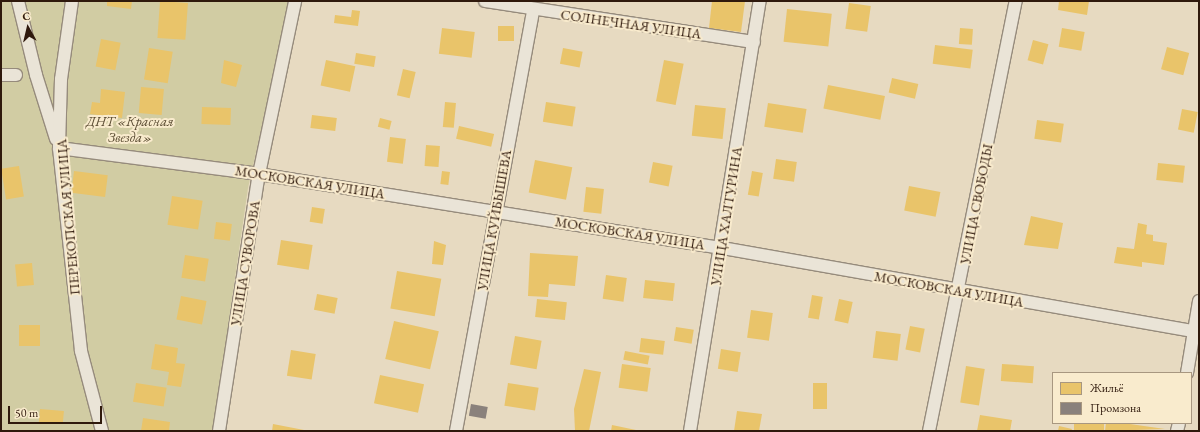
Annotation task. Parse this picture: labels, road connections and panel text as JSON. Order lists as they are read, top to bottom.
{
  "streets": {
    "street": [
      "СОЛНЕЧНАЯ УЛИЦА",
      "МОСКОВСКАЯ УЛИЦА",
      "УЛИЦА СВОБОДЫ",
      "УЛИЦА ХАЛТУРИНА",
      "ПЕРЕКОПСКАЯ УЛИЦА",
      "УЛИЦА КУЙБЫШЕВА",
      "УЛИЦА СУВОРОВА"
    ]
  },
  "crossings": [
    ["СОЛНЕЧНАЯ УЛИЦА", "УЛИЦА ХАЛТУРИНА"],
    ["СОЛНЕЧНАЯ УЛИЦА", "УЛИЦА КУЙБЫШЕВА"],
    ["МОСКОВСКАЯ УЛИЦА", "УЛИЦА СВОБОДЫ"],
    ["МОСКОВСКАЯ УЛИЦА", "УЛИЦА ХАЛТУРИНА"],
    ["МОСКОВСКАЯ УЛИЦА", "ПЕРЕКОПСКАЯ УЛИЦА"],
    ["МОСКОВСКАЯ УЛИЦА", "УЛИЦА КУЙБЫШЕВА"],
    ["МОСКОВСКАЯ УЛИЦА", "УЛИЦА СУВОРОВА"]
  ],
  "parks": ["ДНТ «Красная Звезда»"],
  "legend": ["Жильё", "Промзона"],
  "scale_bar": "50 m",
  "north": "top"
}
